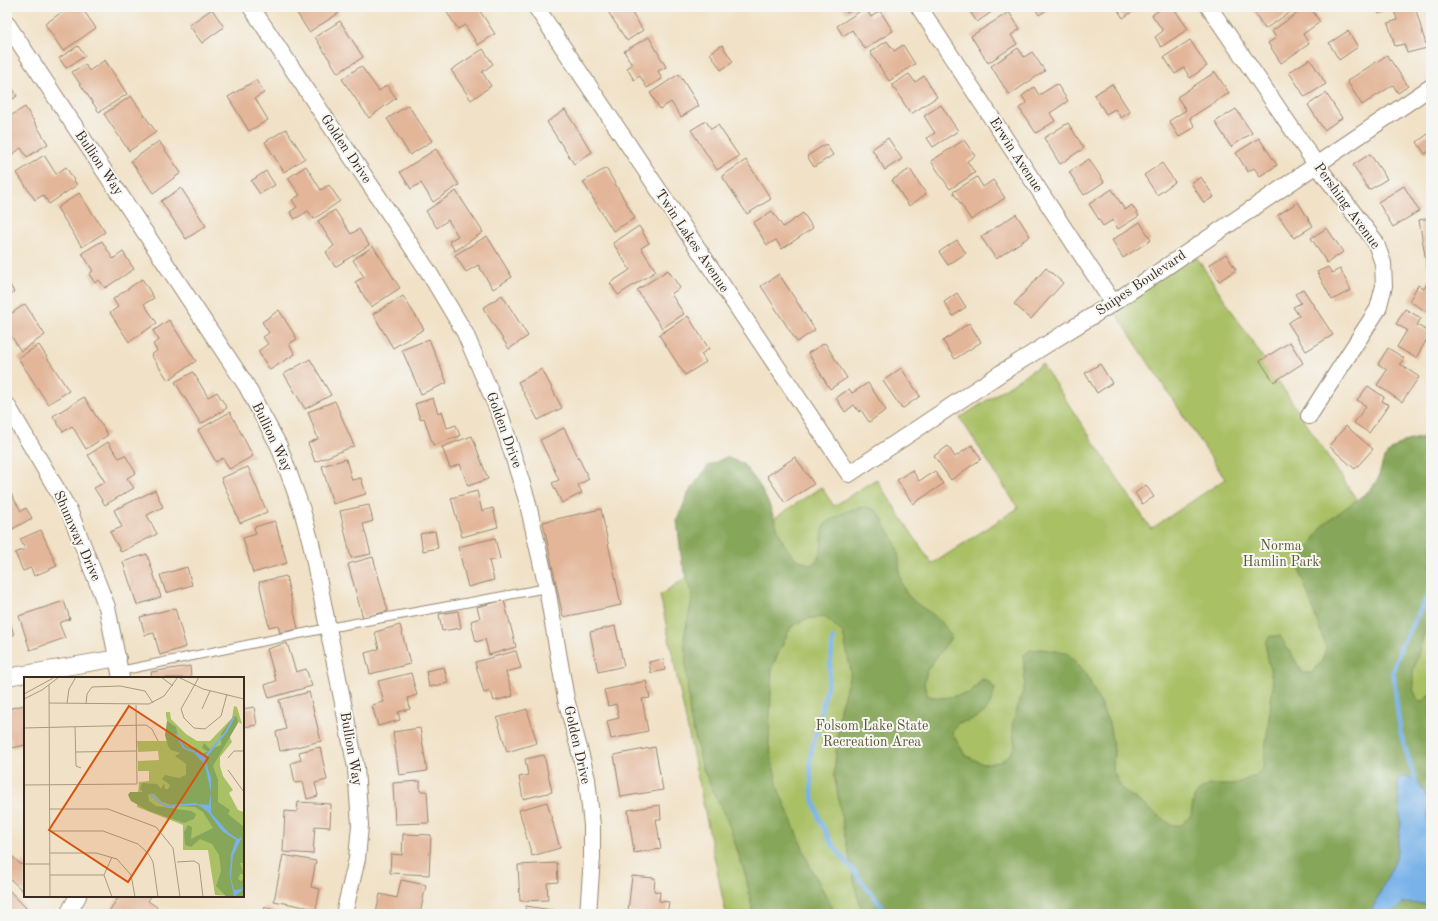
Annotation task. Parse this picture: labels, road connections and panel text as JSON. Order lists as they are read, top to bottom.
{
  "streets": {
    "street": [
      "Golden Drive",
      "Erwin Avenue",
      "Bullion Way",
      "Pershing Avenue",
      "Twin Lakes Avenue",
      "Snipes Boulevard",
      "Shumway Drive"
    ]
  },
  "crossings": [
    ["Erwin Avenue", "Snipes Boulevard"],
    ["Pershing Avenue", "Snipes Boulevard"],
    ["Twin Lakes Avenue", "Snipes Boulevard"]
  ],
  "parks": ["Norma Hamlin Park", "Folsom Lake State Recreation Area"]
}
